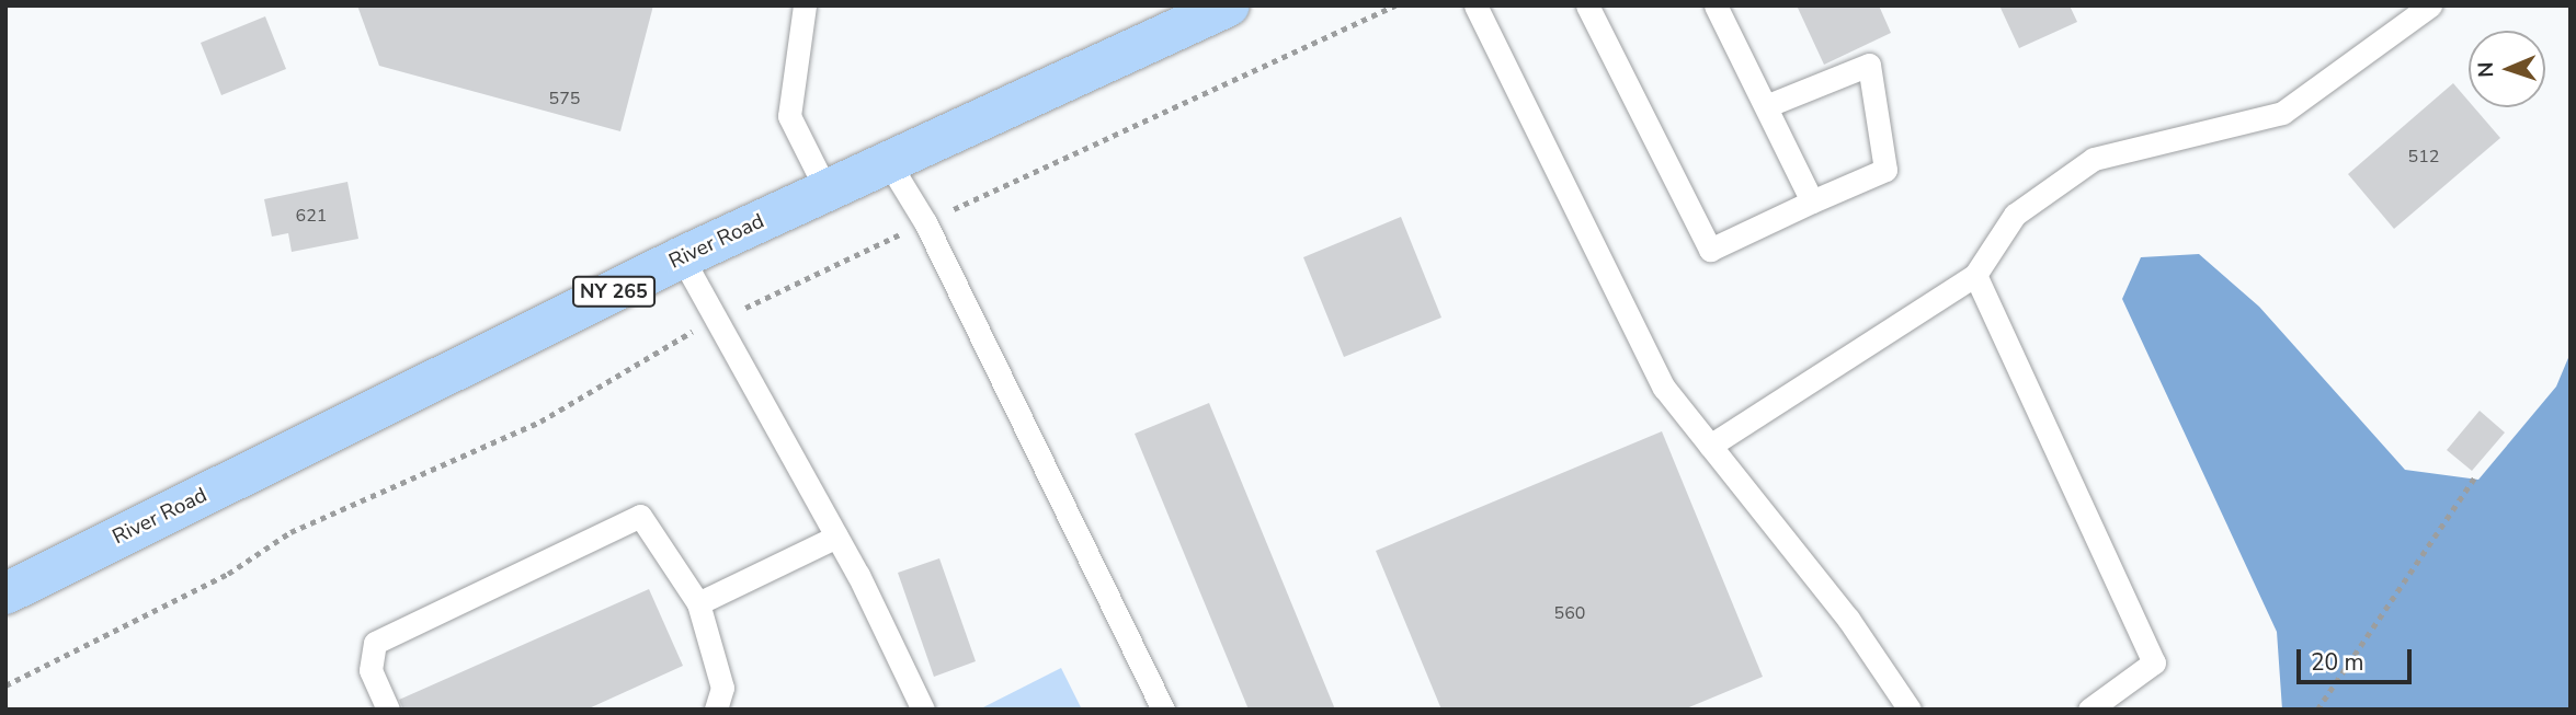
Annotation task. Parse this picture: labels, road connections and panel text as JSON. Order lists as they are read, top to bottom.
{
  "streets": {
    "main road": ["River Road", "NY 265"]
  },
  "house_numbers": [
    "575",
    "512",
    "621",
    "560"
  ],
  "scale_bar": "20 m",
  "north": "left"
}
